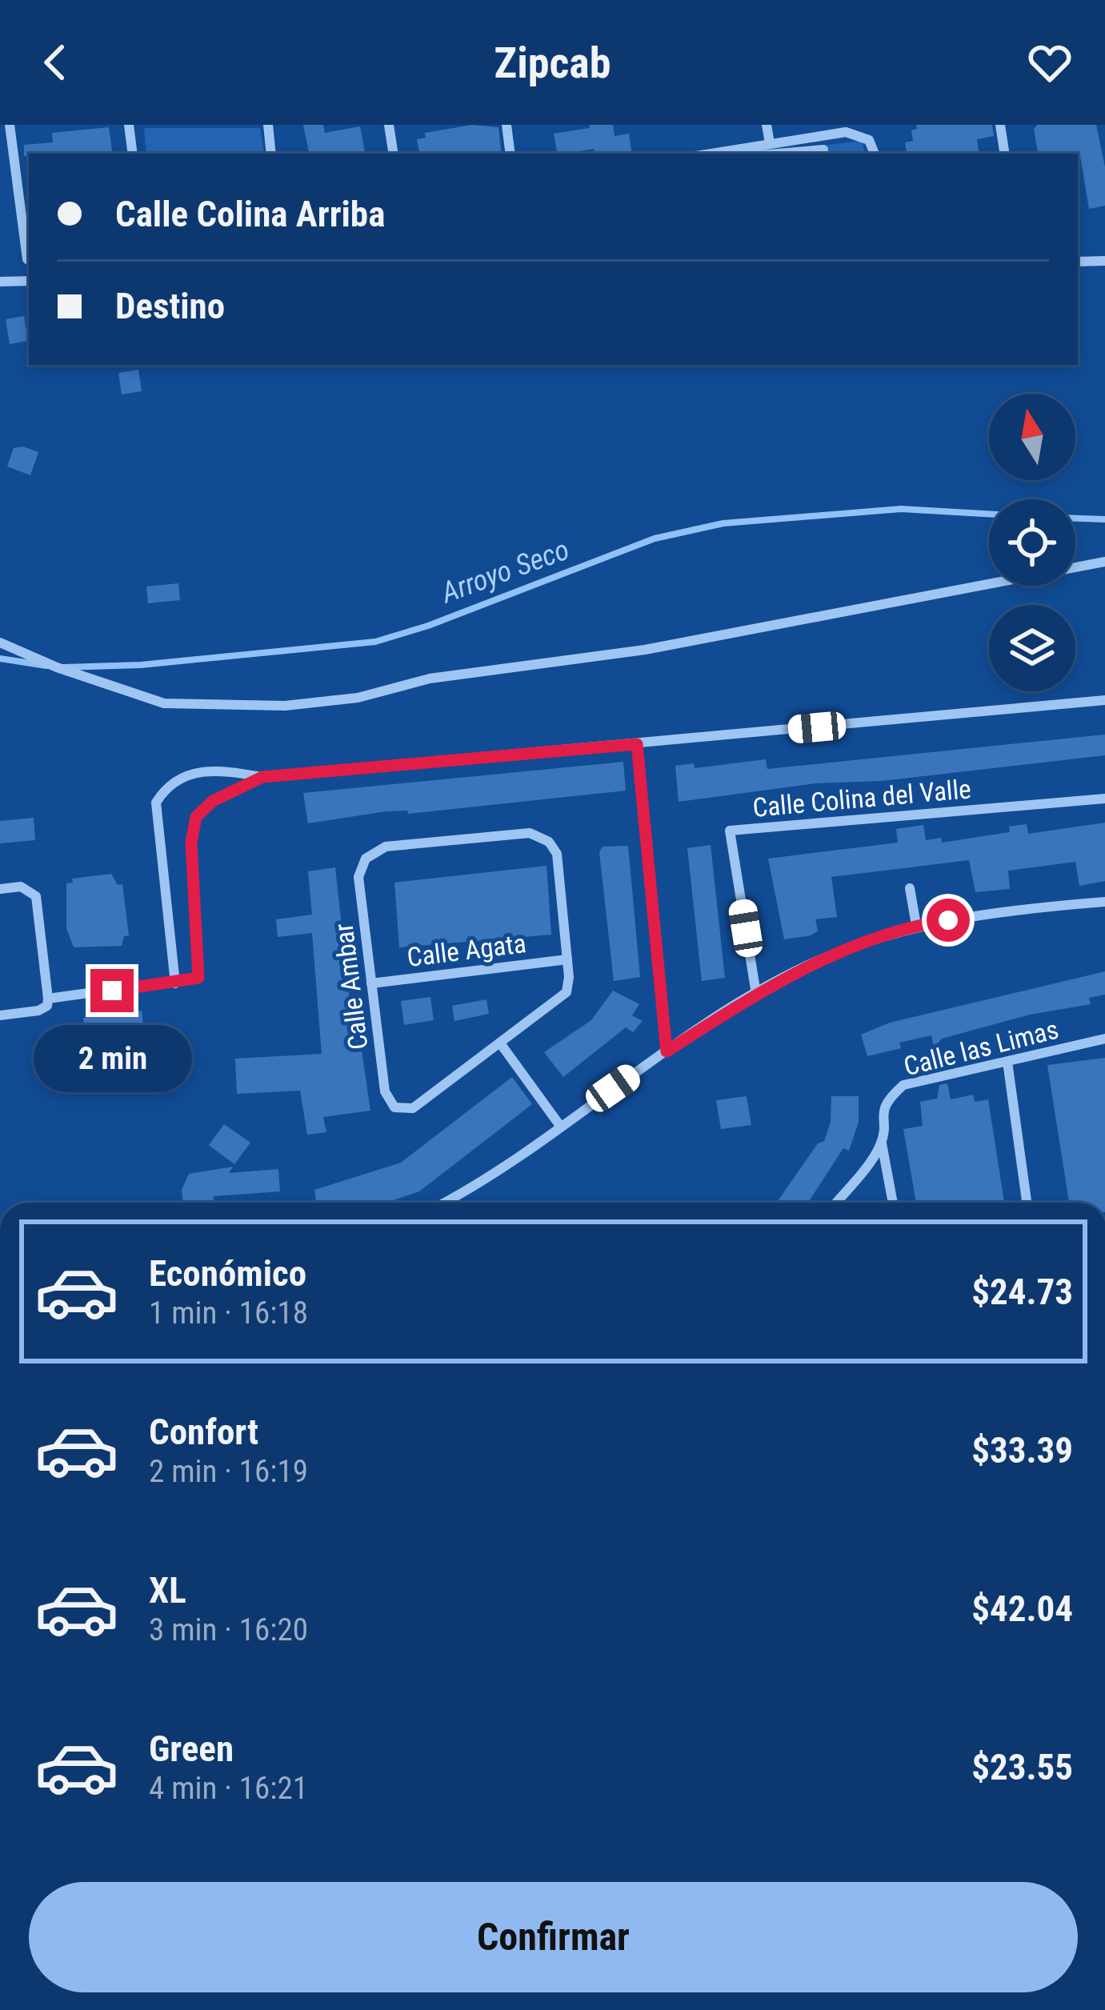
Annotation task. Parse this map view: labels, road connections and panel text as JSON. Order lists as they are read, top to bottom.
{
  "streets": {
    "street": [
      "Calle Colina del Valle",
      "Calle Agata",
      "Calle Ambar",
      "Calle las Limas"
    ]
  },
  "crossings": [
    ["Calle Agata", "Calle Ambar"]
  ],
  "water": ["Arroyo Seco"],
  "north": "top",
  "page": {
    "header": "Zipcab",
    "banner": ["Calle Colina Arriba", "Destino"],
    "bubble": "2 min",
    "list": [
      {
        "name": "Económico",
        "note": "1 min · 16:18",
        "value": "$24.73"
      },
      {
        "name": "Confort",
        "note": "2 min · 16:19",
        "value": "$33.39"
      },
      {
        "name": "XL",
        "note": "3 min · 16:20",
        "value": "$42.04"
      },
      {
        "name": "Green",
        "note": "4 min · 16:21",
        "value": "$23.55"
      }
    ],
    "buttons": "Confirmar"
  }
}
